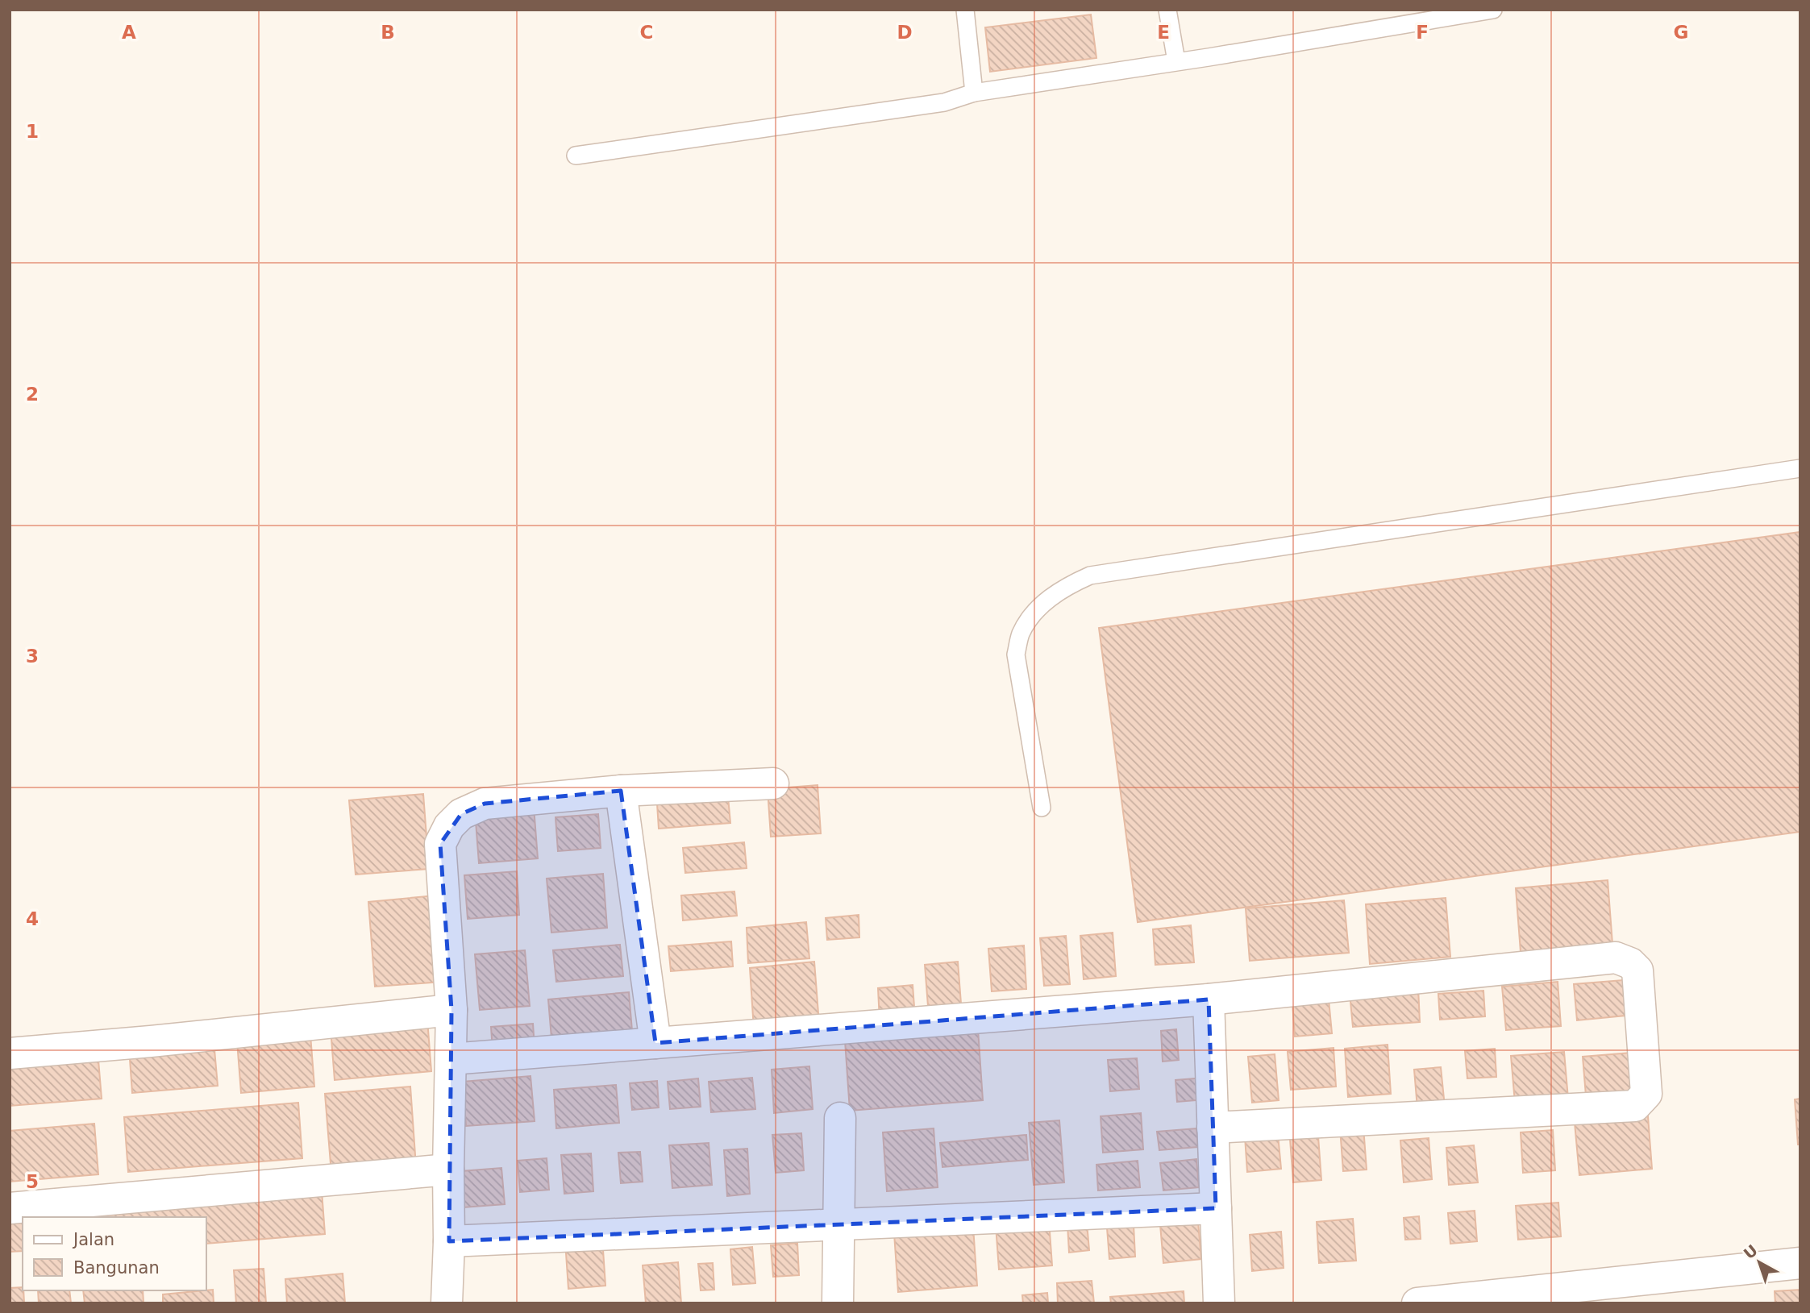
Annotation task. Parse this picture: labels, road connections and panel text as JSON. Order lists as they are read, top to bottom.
{
  "legend": ["Jalan", "Bangunan"],
  "north": "top left",
  "grid": {
    "columns": [
      "A",
      "B",
      "C",
      "D",
      "E",
      "F",
      "G"
    ],
    "rows": [
      "1",
      "2",
      "3",
      "4",
      "5"
    ]
  }
}
